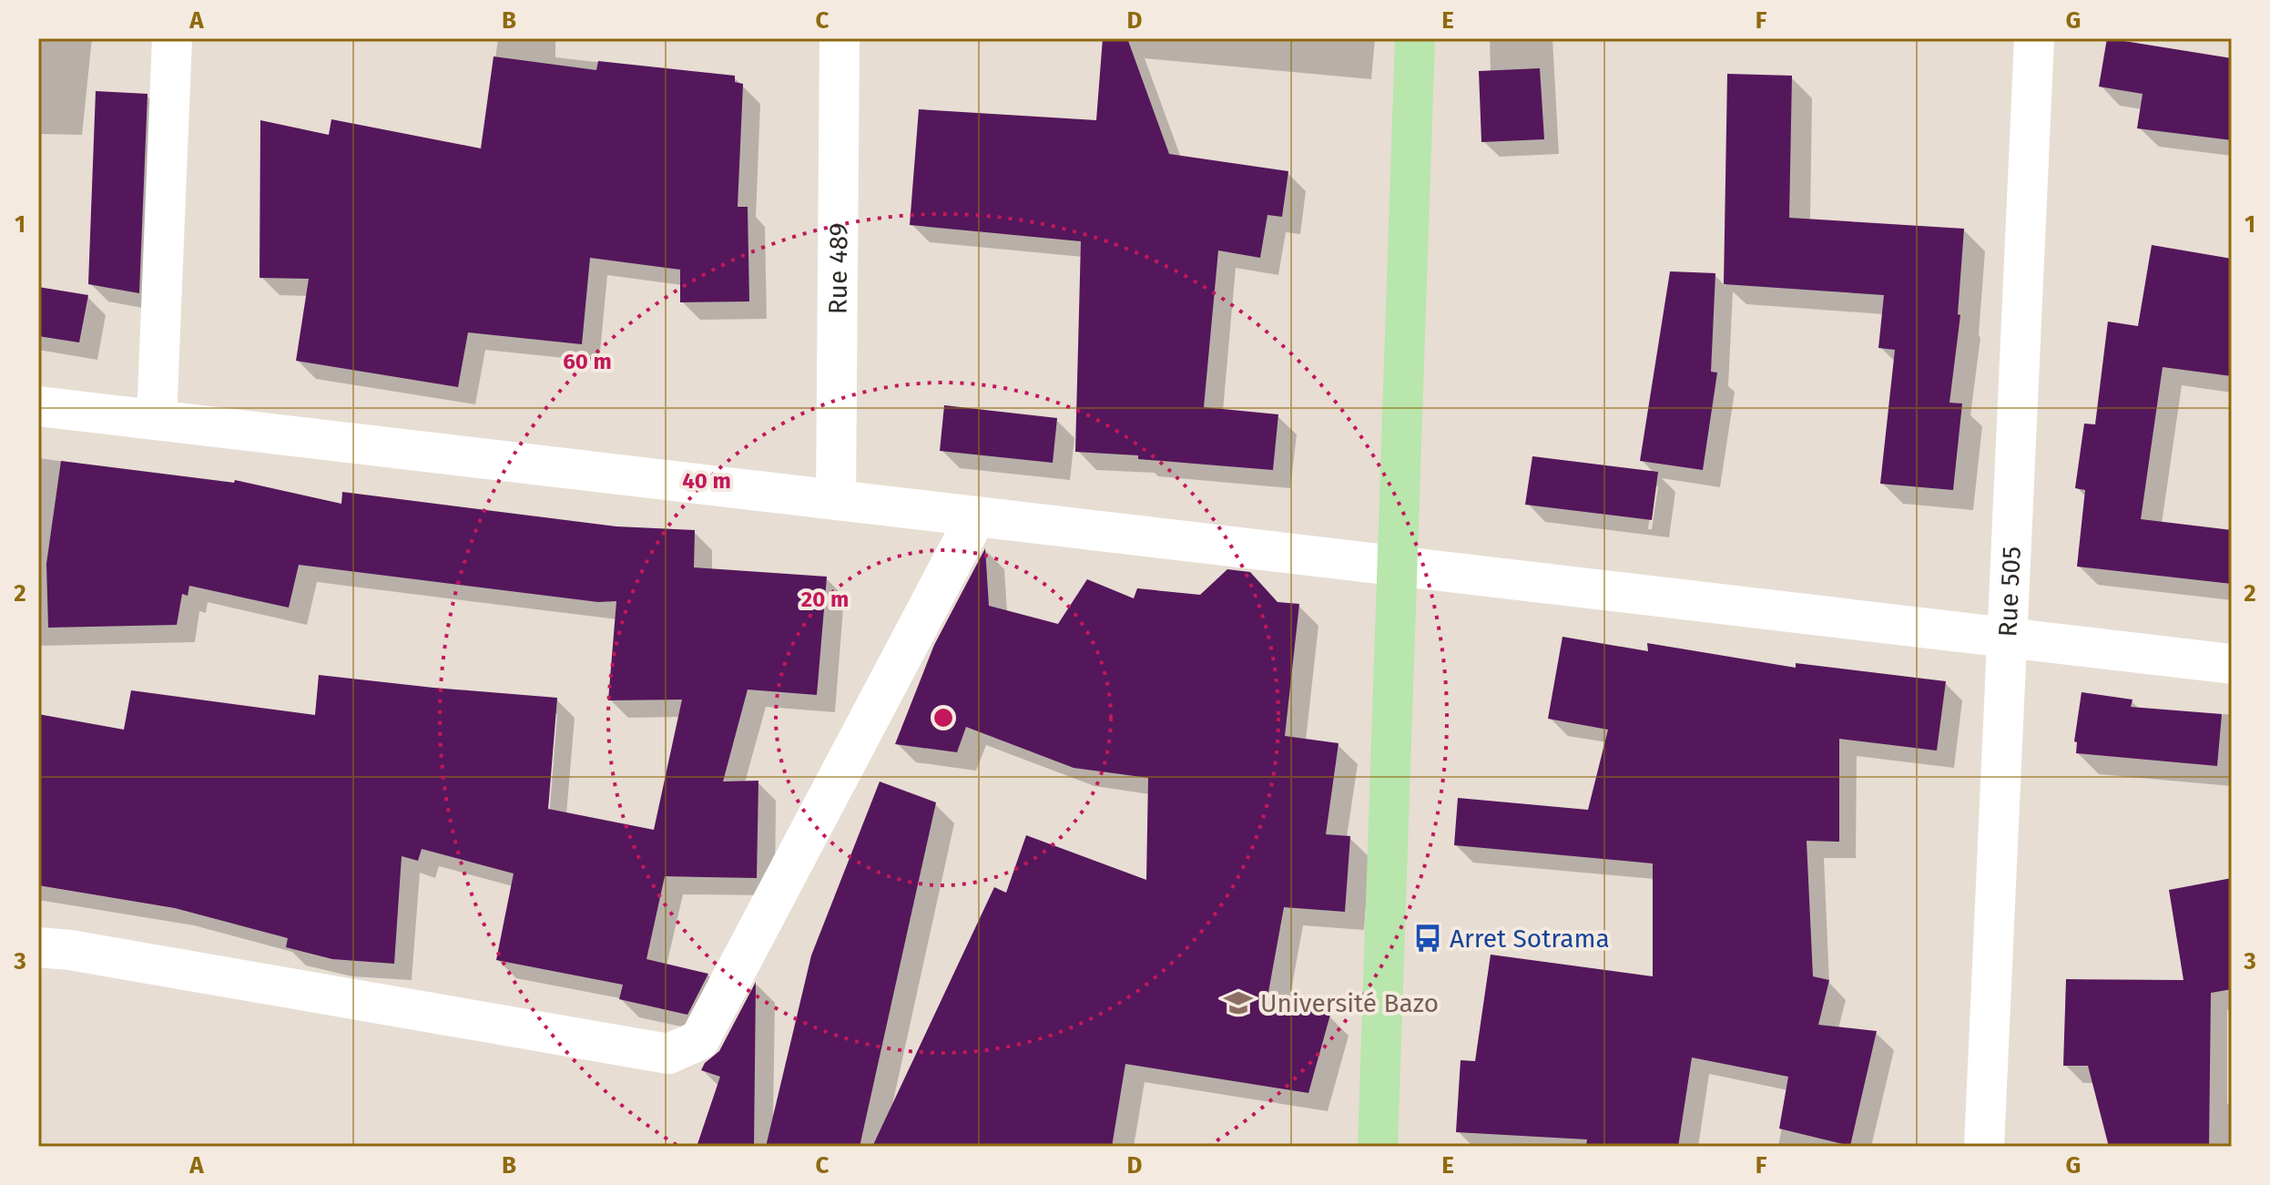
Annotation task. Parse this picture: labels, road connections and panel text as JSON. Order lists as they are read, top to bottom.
{
  "streets": {
    "street": ["Rue 489", "Rue 505"]
  },
  "places": {
    "bus stop": ["Arret Sotrama"],
    "school or university": ["Université Bazo"]
  },
  "grid": {
    "columns": [
      "A",
      "B",
      "C",
      "D",
      "E",
      "F",
      "G"
    ],
    "rows": ["1", "2", "3"]
  },
  "rings": ["60 m", "40 m", "20 m"]
}
